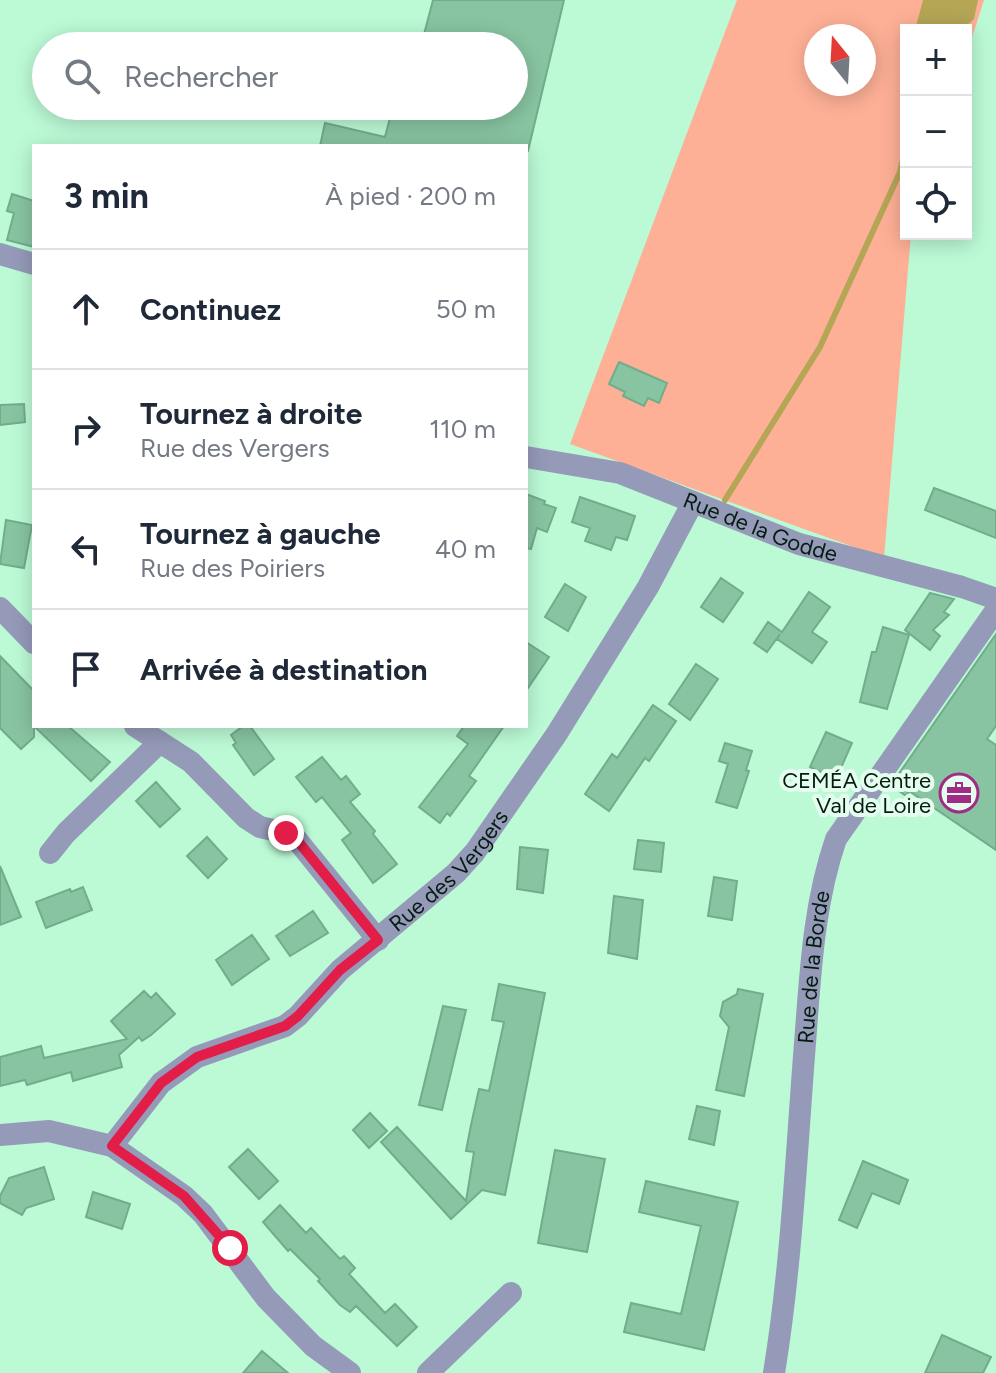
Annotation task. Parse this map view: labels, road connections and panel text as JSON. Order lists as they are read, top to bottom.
{
  "streets": {
    "street": ["Rue de la Godde", "Rue des Vergers", "Rue de la Borde"]
  },
  "crossings": [
    ["Rue de la Godde", "Rue des Vergers"]
  ],
  "places": {
    "office": ["CEMÉA Centre Val de Loire"]
  },
  "north": "top",
  "page": {
    "map_buttons": ["+", "−"],
    "search": "Rechercher",
    "heading": ["3 min", "À pied · 200 m"],
    "list": [
      ["Continuez", "50 m"],
      ["Tournez à droite", "Rue des Vergers", "110 m"],
      ["Tournez à gauche", "Rue des Poiriers", "40 m"],
      "Arrivée à destination"
    ]
  }
}
